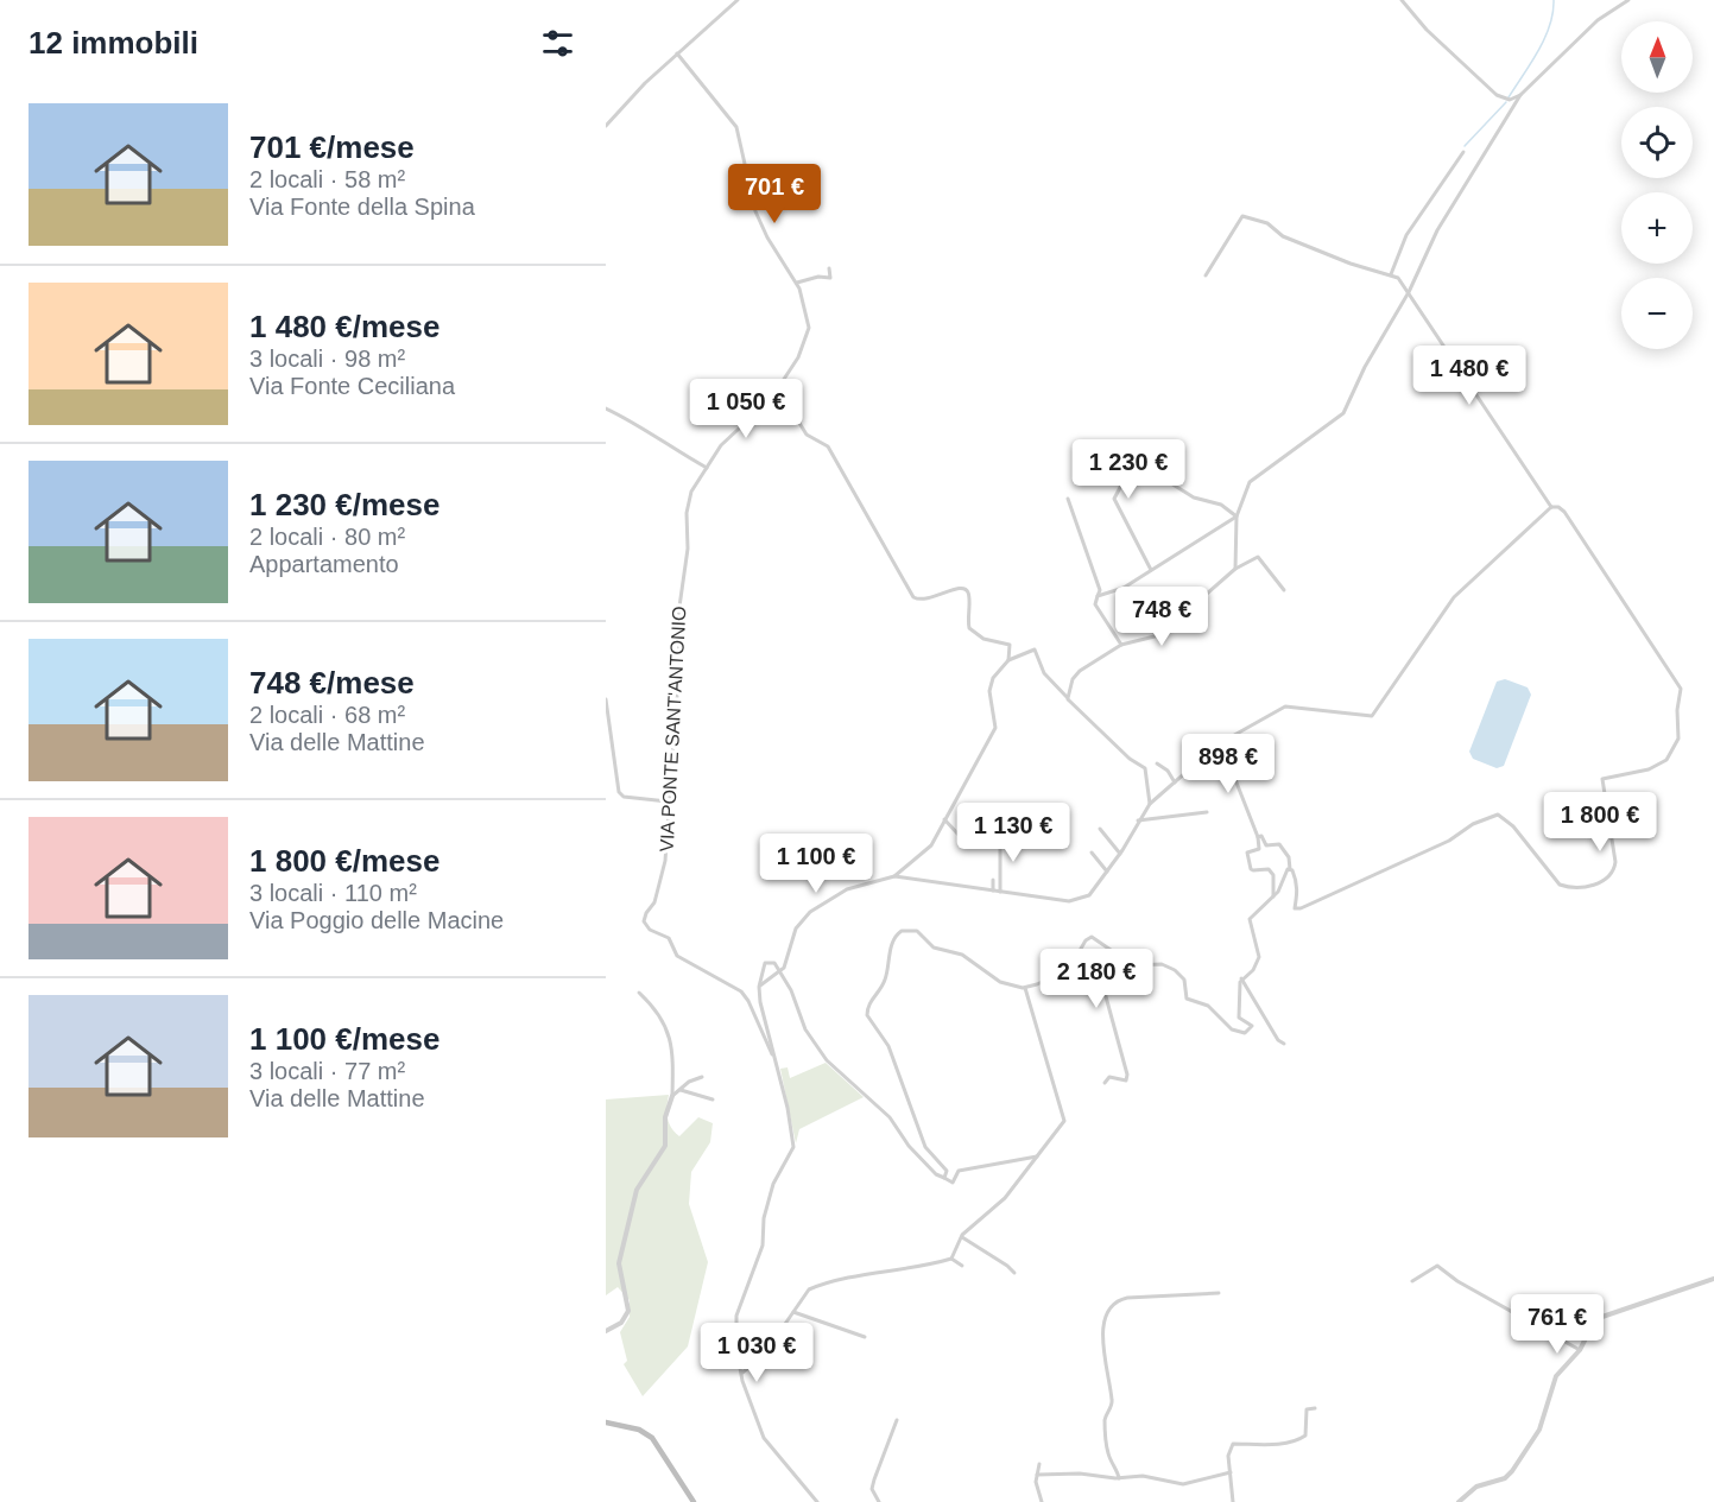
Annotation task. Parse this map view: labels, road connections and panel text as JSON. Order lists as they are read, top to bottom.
{
  "streets": {
    "street": ["VIA PONTE SANT'ANTONIO"]
  },
  "north": "top",
  "page": {
    "heading": "12 immobili",
    "map_buttons": ["+", "−"],
    "list": [
      {
        "name": "701 €/mese",
        "note": "2 locali · 58 m² · Via Fonte della Spina"
      },
      {
        "name": "1 480 €/mese",
        "note": "3 locali · 98 m² · Via Fonte Ceciliana"
      },
      {
        "name": "1 230 €/mese",
        "note": "2 locali · 80 m² · Appartamento"
      },
      {
        "name": "748 €/mese",
        "note": "2 locali · 68 m² · Via delle Mattine"
      },
      {
        "name": "1 800 €/mese",
        "note": "3 locali · 110 m² · Via Poggio delle Macine"
      },
      {
        "name": "1 100 €/mese",
        "note": "3 locali · 77 m² · Via delle Mattine"
      }
    ],
    "price": [
      "701 €",
      "1 480 €",
      "1 050 €",
      "1 230 €",
      "748 €",
      "898 €",
      "1 800 €",
      "1 130 €",
      "1 100 €",
      "2 180 €",
      "761 €",
      "1 030 €"
    ]
  }
}
